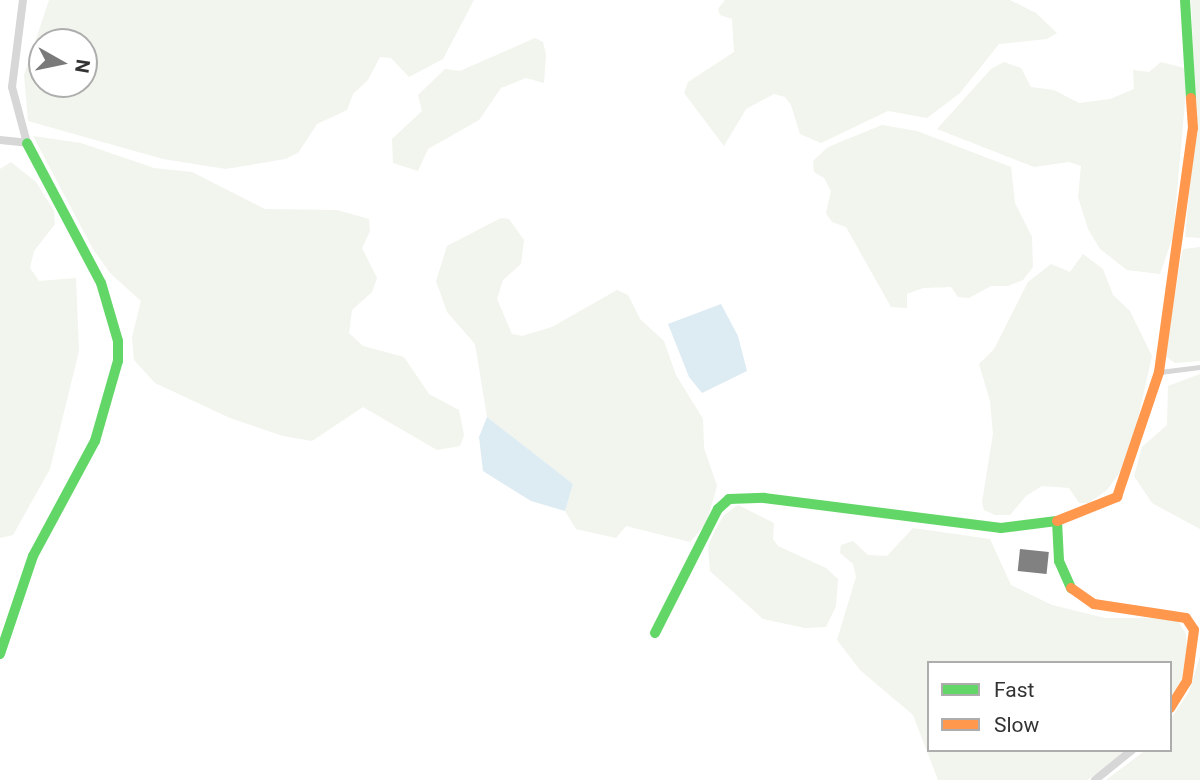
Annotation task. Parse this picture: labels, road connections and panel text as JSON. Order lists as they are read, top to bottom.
{
  "legend": ["Fast", "Slow"],
  "north": "right"
}
